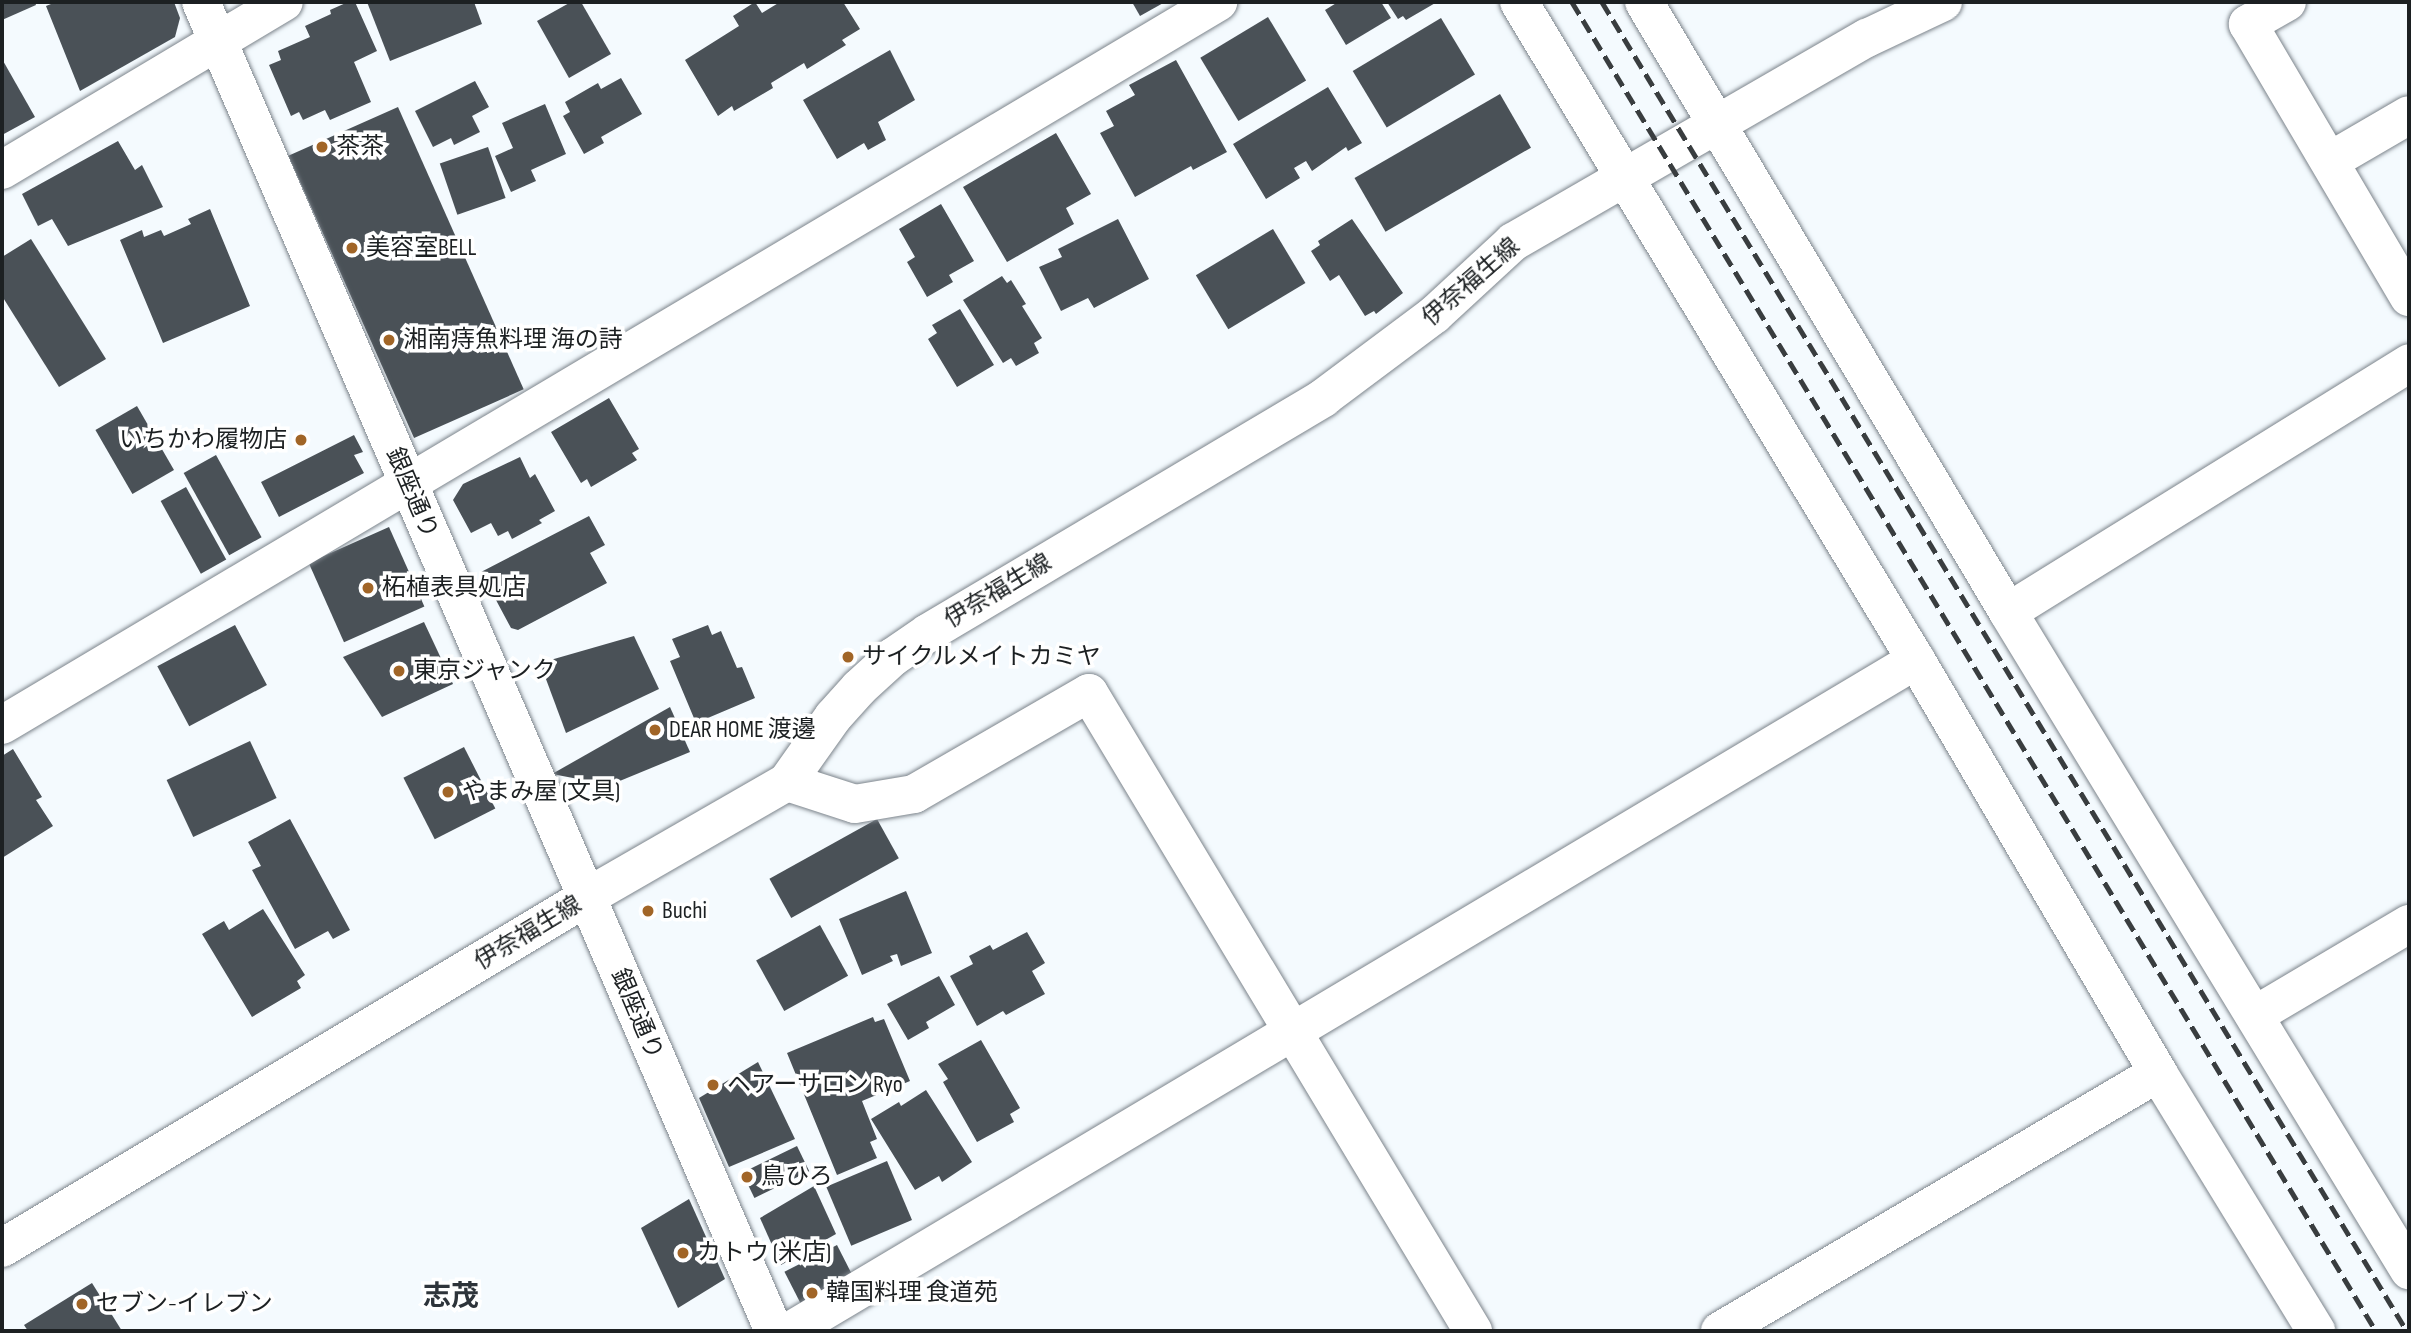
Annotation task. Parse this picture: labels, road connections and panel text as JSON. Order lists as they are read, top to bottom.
{
  "streets": {
    "street": ["伊奈福生線", "銀座通り"]
  },
  "crossings": [
    ["伊奈福生線", "銀座通り"]
  ],
  "districts": ["志茂"],
  "places": [
    "茶茶",
    "美容室BELL",
    "湘南痔魚料理 海の詩",
    "いちかわ履物店",
    "柘植表具処店",
    "サイクルメイトカミヤ",
    "東京ジャンク",
    "DEAR HOME 渡邊",
    "やまみ屋 (文具)",
    "Buchi",
    "ヘアーサロン Ryo",
    "鳥ひろ",
    "カトウ (米店)",
    "韓国料理 食道苑",
    "セブン-イレブン"
  ]
}
